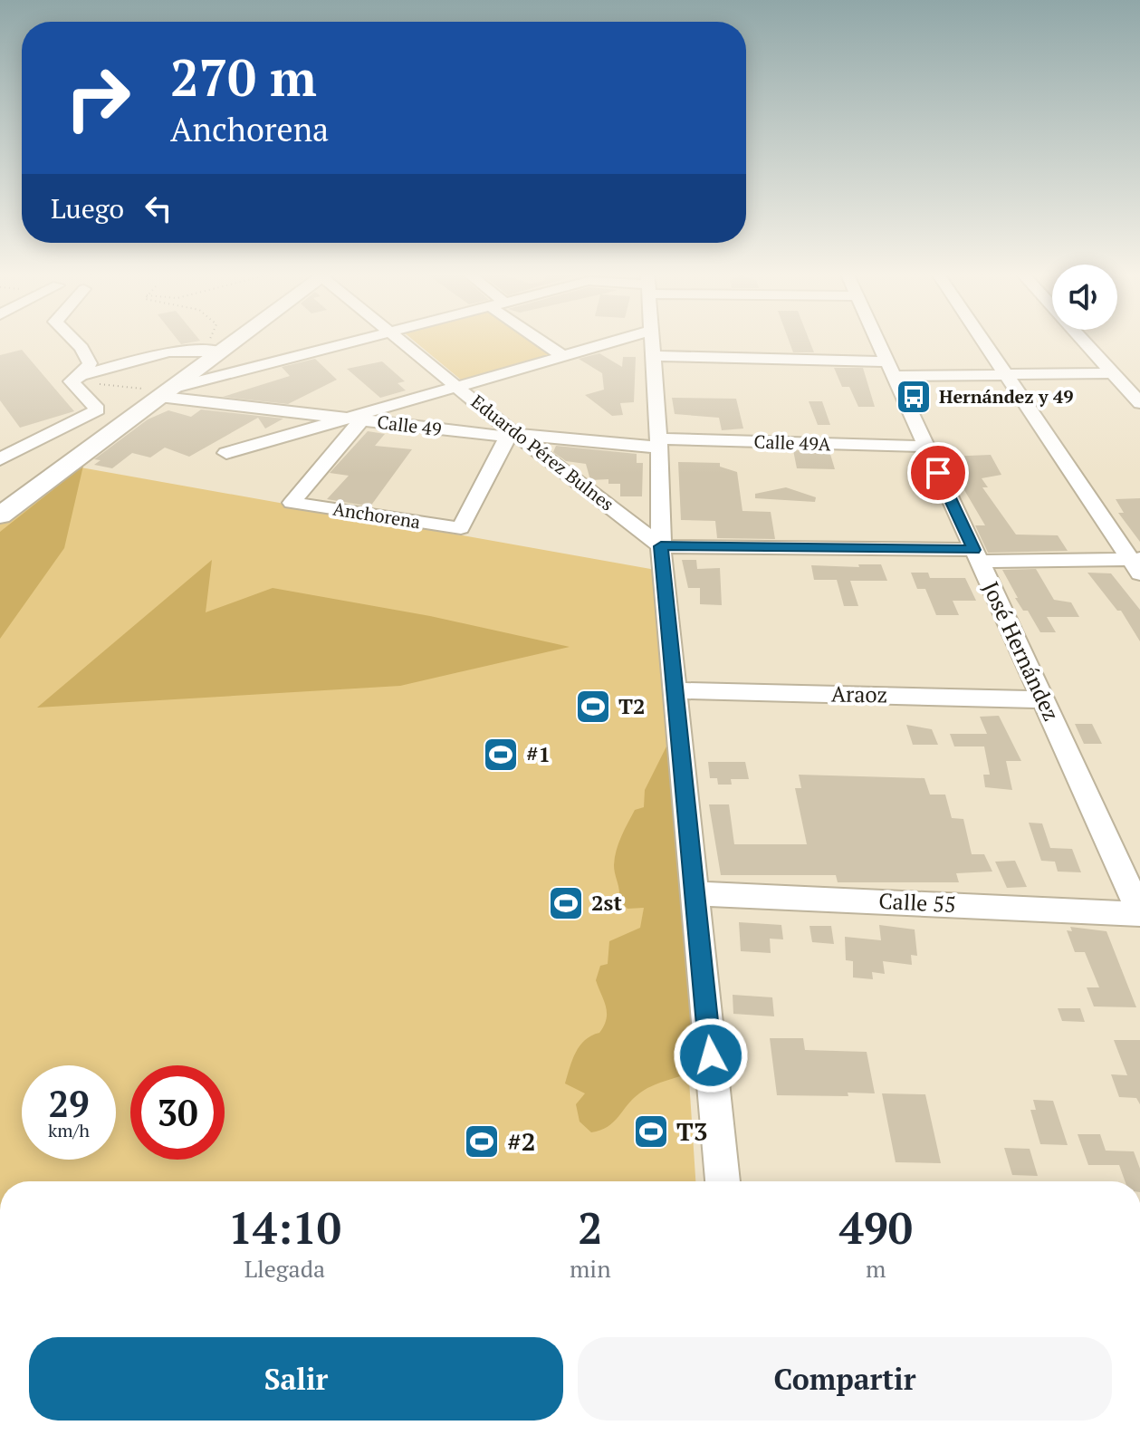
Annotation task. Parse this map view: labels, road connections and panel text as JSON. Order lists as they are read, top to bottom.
{
  "streets": {
    "street": [
      "Calle 49",
      "Calle 49A",
      "Eduardo Pérez Bulnes",
      "Anchorena",
      "José Hernández",
      "Araoz",
      "Calle 55"
    ]
  },
  "crossings": [
    ["Calle 49", "Calle 49A"],
    ["Calle 49", "Eduardo Pérez Bulnes"],
    ["Calle 49", "Anchorena"],
    ["Calle 49A", "José Hernández"],
    ["Eduardo Pérez Bulnes", "Anchorena"],
    ["José Hernández", "Araoz"],
    ["José Hernández", "Calle 55"]
  ],
  "places": {
    "bus stop": ["Hernández y 49"],
    "sports": [
      "T2",
      "#1",
      "2st",
      "T3",
      "#2"
    ]
  },
  "page": {
    "turn": ["270 m", "Anchorena"],
    "then": "Luego",
    "speed": "29 km/h",
    "limit": "30",
    "eta": [
      "14:10",
      "Llegada",
      "2",
      "min",
      "490",
      "m"
    ],
    "buttons": ["Salir", "Compartir"]
  }
}
